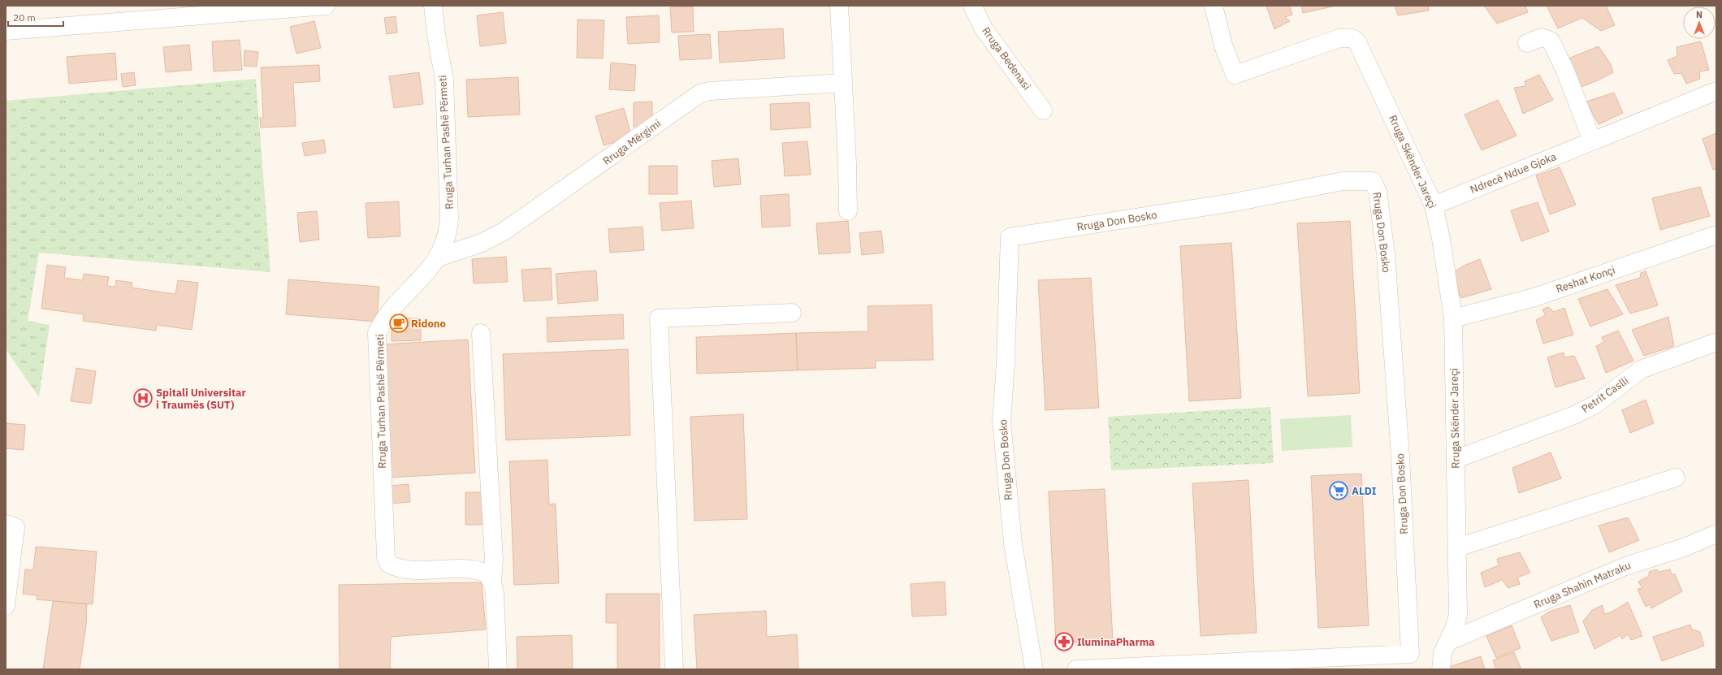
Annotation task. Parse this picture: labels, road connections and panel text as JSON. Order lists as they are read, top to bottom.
{
  "streets": {
    "street": [
      "Rruga Bedenasi",
      "Rruga Turhan Pashë Përmeti",
      "Rruga Mërgimi",
      "Rruga Skënder Jareçi",
      "Ndrecë Ndue Gjoka",
      "Rruga Don Bosko",
      "Reshat Konçi",
      "Petrit Caslli",
      "Rruga Shahin Matraku"
    ]
  },
  "crossings": [
    ["Rruga Turhan Pashë Përmeti", "Rruga Mërgimi"],
    ["Rruga Skënder Jareçi", "Ndrecë Ndue Gjoka"],
    ["Rruga Skënder Jareçi", "Reshat Konçi"],
    ["Rruga Skënder Jareçi", "Petrit Caslli"],
    ["Rruga Skënder Jareçi", "Rruga Shahin Matraku"]
  ],
  "places": {
    "cafe": ["Ridono"],
    "hospital": ["Spitali Universitar i Traumës (SUT)"],
    "supermarket": ["ALDI"],
    "pharmacy": ["IluminaPharma"]
  },
  "scale_bar": "20 m",
  "north": "top"
}
